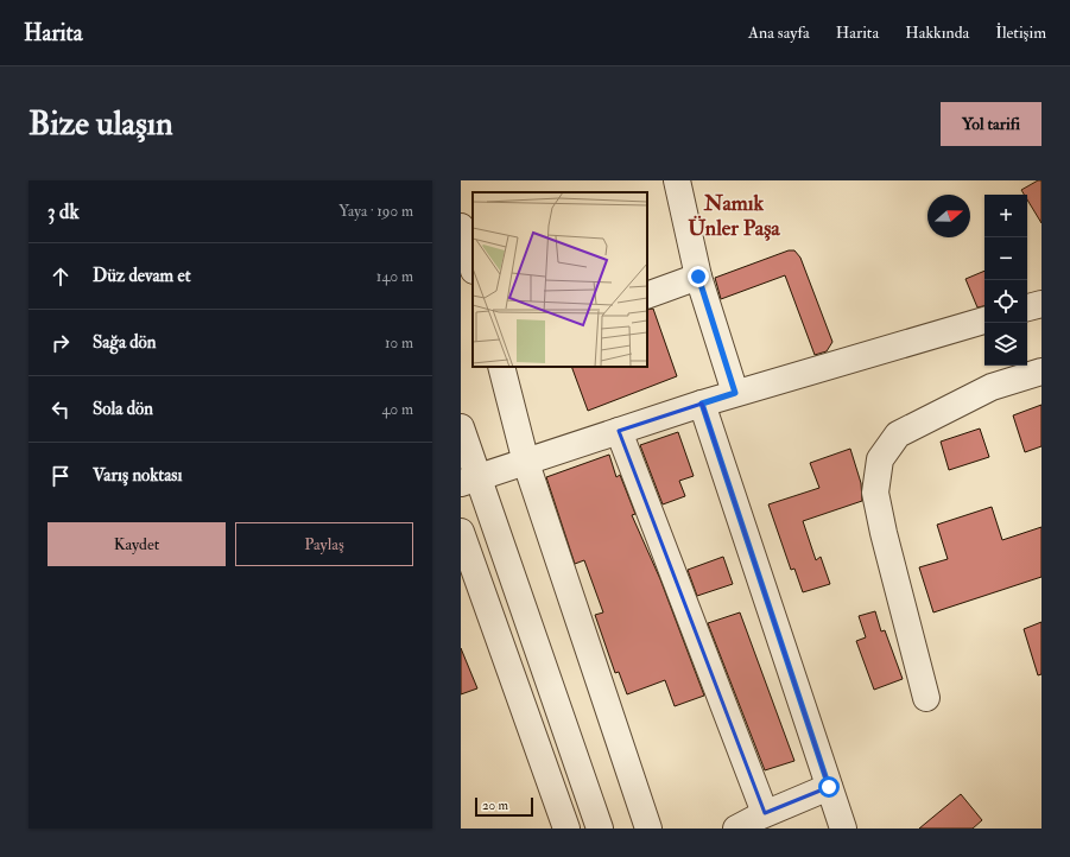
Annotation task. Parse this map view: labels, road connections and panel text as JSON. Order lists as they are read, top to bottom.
{
  "districts": ["Namık Ünler Paşa"],
  "scale_bar": "20 m",
  "north": "right",
  "page": {
    "header": "Harita",
    "nav": [
      "Ana sayfa",
      "Harita",
      "Hakkında",
      "İletişim"
    ],
    "buttons": [
      "Yol tarifi",
      ["Kaydet", "Paylaş"]
    ],
    "title": "Bize ulaşın",
    "heading": ["3 dk", "Yaya · 190 m"],
    "map_buttons": ["+", "−"],
    "list": [
      ["Düz devam et", "140 m"],
      ["Sağa dön", "10 m"],
      ["Sola dön", "40 m"],
      "Varış noktası"
    ],
    "scale": "20 m"
  }
}
